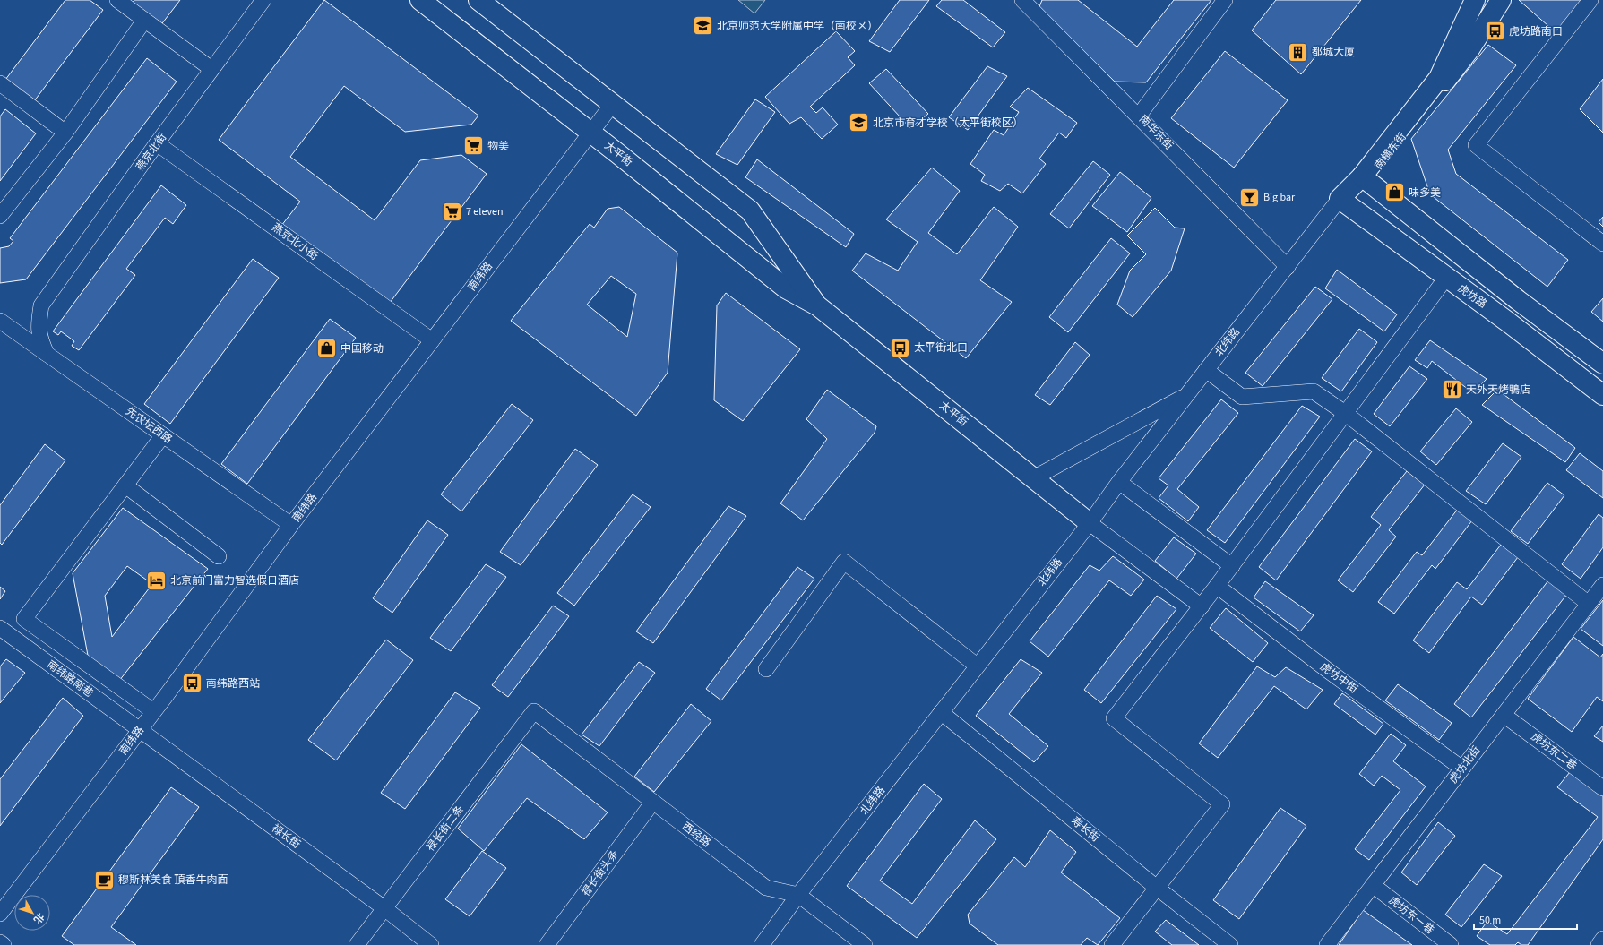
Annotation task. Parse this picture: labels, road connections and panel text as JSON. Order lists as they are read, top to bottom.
{
  "streets": {
    "main road": ["南横东街", "太平街", "虎坊路"],
    "street": [
      "南华东街",
      "燕京北街",
      "燕京北小街",
      "南纬路",
      "北纬路",
      "先农坛西路",
      "虎坊中街",
      "南纬路南巷",
      "虎坊东二巷",
      "虎坊北街",
      "禄长街二条",
      "寿长街",
      "西经路",
      "禄长街",
      "禄长街头条",
      "虎坊东一巷"
    ]
  },
  "crossings": [
    ["南华东街", "北纬路"],
    ["燕京北街", "燕京北小街"],
    ["燕京北街", "先农坛西路"],
    ["太平街", "南纬路"],
    ["太平街", "北纬路"],
    ["燕京北小街", "南纬路"],
    ["南纬路", "先农坛西路"],
    ["南纬路", "南纬路南巷"],
    ["南纬路", "禄长街"],
    ["虎坊路", "北纬路"],
    ["北纬路", "寿长街"],
    ["北纬路", "西经路"],
    ["虎坊中街", "虎坊北街"],
    ["南纬路南巷", "禄长街"],
    ["虎坊东二巷", "虎坊北街"],
    ["虎坊北街", "虎坊东一巷"],
    ["禄长街二条", "西经路"],
    ["禄长街二条", "禄长街"],
    ["西经路", "禄长街头条"]
  ],
  "places": {
    "school or university": ["北京师范大学附属中学（南校区）", "北京市育才学校（太平街校区）"],
    "bus stop": ["虎坊路南口", "太平街北口", "南纬路西站"],
    "building": ["都城大厦"],
    "supermarket": ["物美", "7 eleven"],
    "shop": ["味多美", "中国移动"],
    "bar": ["Big bar"],
    "restaurant": ["天外天烤鴨店"],
    "hotel": ["北京前门富力智选假日酒店"],
    "cafe": ["穆斯林美食 頂香牛肉面"]
  },
  "scale_bar": "50 m",
  "north": "bottom right"
}
